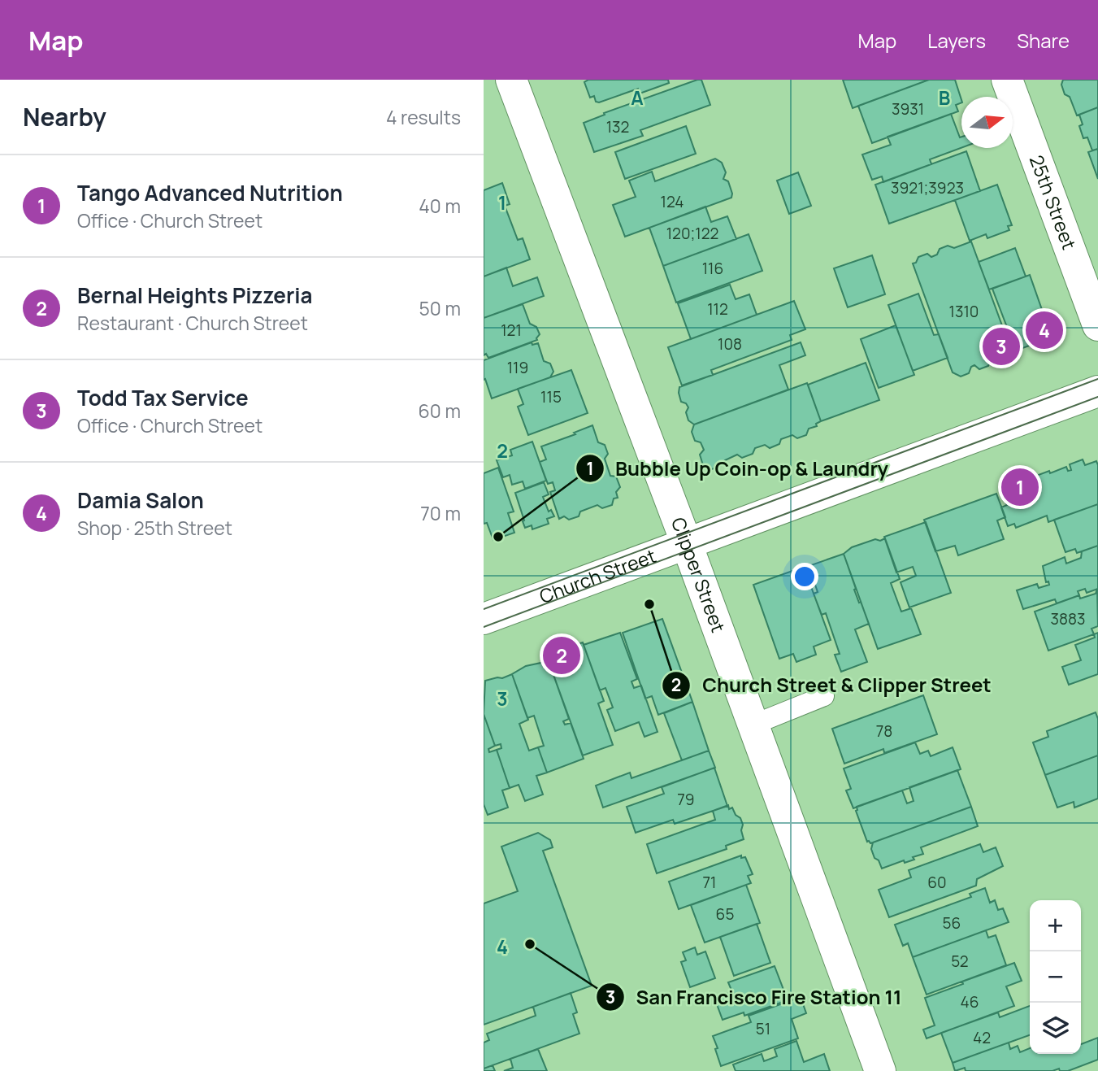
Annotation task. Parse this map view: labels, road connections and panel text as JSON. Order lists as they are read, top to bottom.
{
  "streets": {
    "street": ["25th Street", "Clipper Street", "Church Street"]
  },
  "crossings": [
    ["Clipper Street", "Church Street"]
  ],
  "places": ["Bubble Up Coin-op & Laundry", "Church Street & Clipper Street", "San Francisco Fire Station 11"],
  "house_numbers": [
    "3931",
    "132",
    "3921;3923",
    "124",
    "120;122",
    "116",
    "112",
    "1310",
    "121",
    "108",
    "119",
    "115",
    "3883",
    "78",
    "79",
    "71",
    "60",
    "65",
    "56",
    "52",
    "46",
    "51",
    "42"
  ],
  "north": "right",
  "page": {
    "header": "Map",
    "nav": ["Map", "Layers", "Share"],
    "heading": ["Nearby", "4 results"],
    "list": [
      {
        "mark": "1",
        "name": "Tango Advanced Nutrition",
        "note": "Office · Church Street",
        "value": "40 m"
      },
      {
        "mark": "2",
        "name": "Bernal Heights Pizzeria",
        "note": "Restaurant · Church Street",
        "value": "50 m"
      },
      {
        "mark": "3",
        "name": "Todd Tax Service",
        "note": "Office · Church Street",
        "value": "60 m"
      },
      {
        "mark": "4",
        "name": "Damia Salon",
        "note": "Shop · 25th Street",
        "value": "70 m"
      }
    ],
    "pins": [
      "4",
      "3",
      "1",
      "2"
    ],
    "map_buttons": ["+", "−"]
  },
  "grid": {
    "columns": ["A", "B"],
    "rows": [
      "1",
      "2",
      "3",
      "4"
    ]
  }
}
